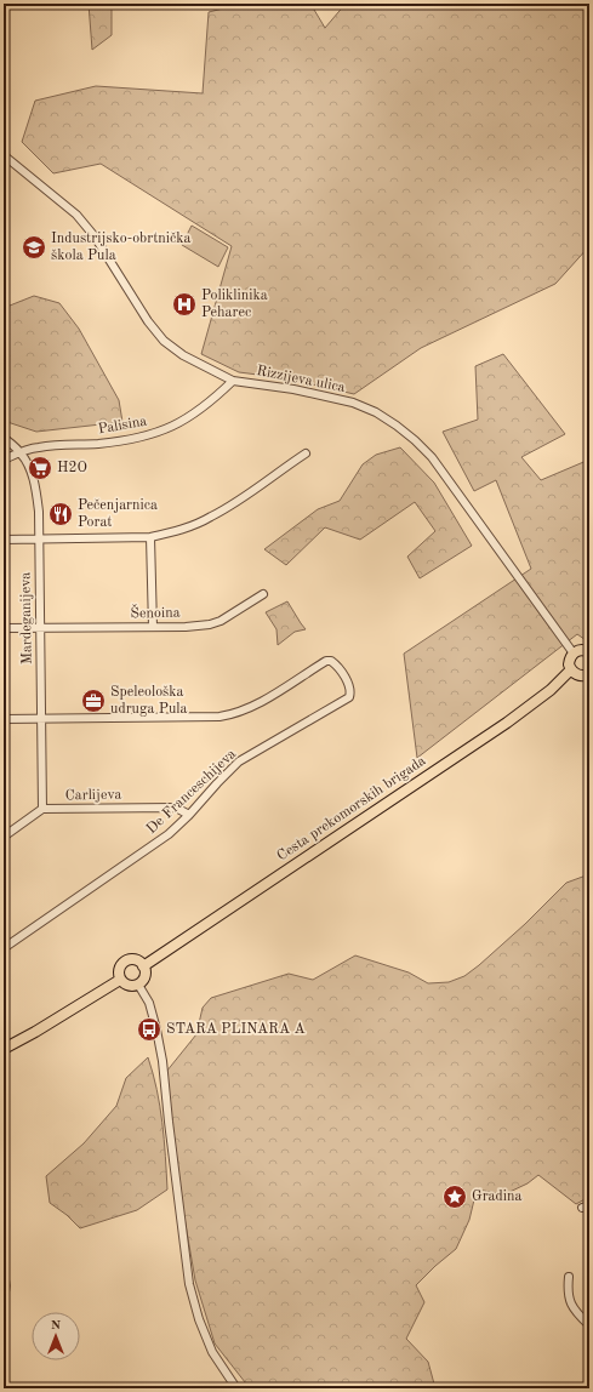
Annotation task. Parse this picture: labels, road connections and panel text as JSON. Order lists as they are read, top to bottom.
{
  "streets": {
    "main road": ["Cesta prekomorskih brigada"],
    "street": [
      "Rizzijeva ulica",
      "Palisina",
      "Šenoina",
      "Mardeganijeva",
      "De Franceschijeva",
      "Carlijeva"
    ]
  },
  "crossings": [
    ["Rizzijeva ulica", "Palisina"],
    ["Palisina", "Mardeganijeva"],
    ["Šenoina", "Mardeganijeva"],
    ["Mardeganijeva", "De Franceschijeva"],
    ["Mardeganijeva", "Carlijeva"],
    ["De Franceschijeva", "Carlijeva"]
  ],
  "places": {
    "school or university": ["Industrijsko-obrtnička škola Pula"],
    "hospital": ["Poliklinika Peharec"],
    "supermarket": ["H2O"],
    "restaurant": ["Pečenjarnica Porat"],
    "office": ["Speleološka udruga Pula"],
    "bus stop": ["STARA PLINARA A"],
    "place": ["Gradina"]
  },
  "north": "top"
}
